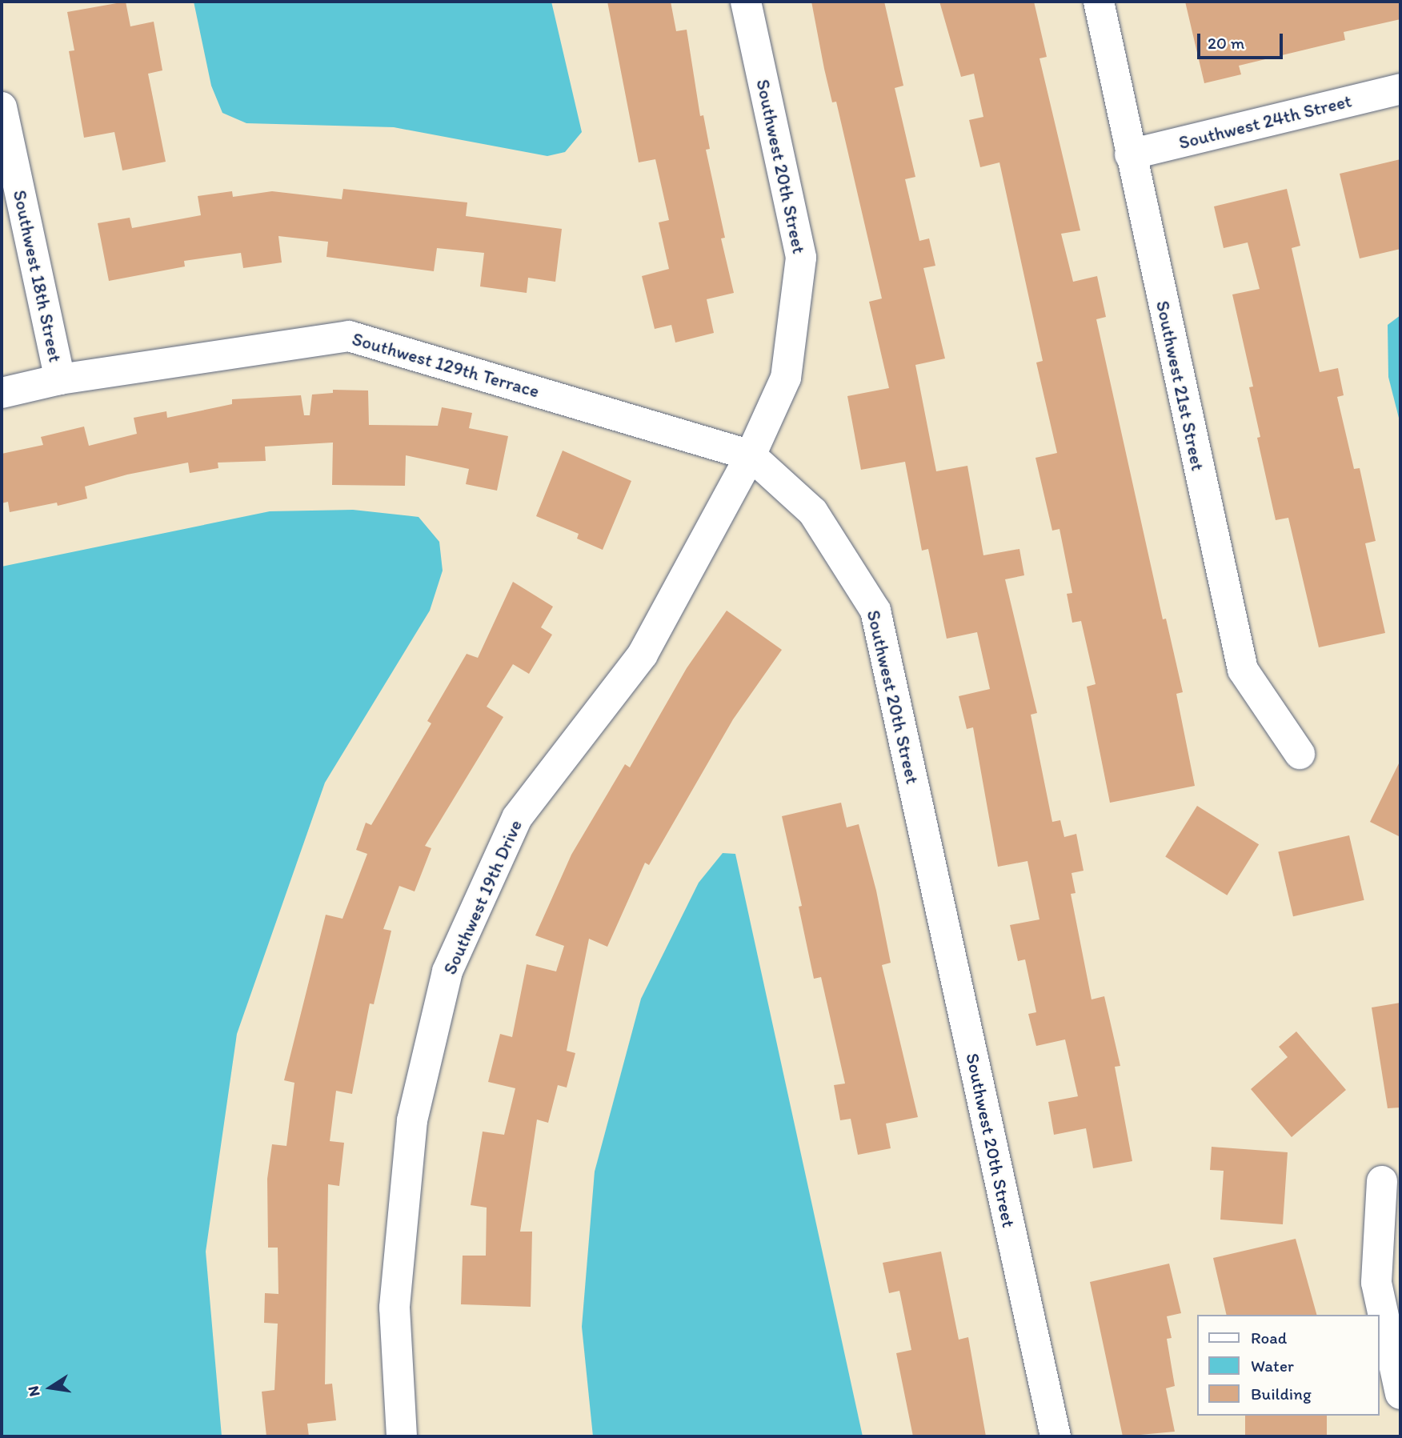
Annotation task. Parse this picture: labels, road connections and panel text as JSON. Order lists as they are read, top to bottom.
{
  "streets": {
    "street": [
      "Southwest 24th Street",
      "Southwest 20th Street",
      "Southwest 18th Street",
      "Southwest 129th Terrace",
      "Southwest 21st Street",
      "Southwest 19th Drive"
    ]
  },
  "crossings": [
    ["Southwest 24th Street", "Southwest 21st Street"],
    ["Southwest 20th Street", "Southwest 129th Terrace"],
    ["Southwest 20th Street", "Southwest 19th Drive"],
    ["Southwest 18th Street", "Southwest 129th Terrace"],
    ["Southwest 129th Terrace", "Southwest 19th Drive"]
  ],
  "legend": ["Road", "Water", "Building"],
  "scale_bar": "20 m",
  "north": "left"
}
